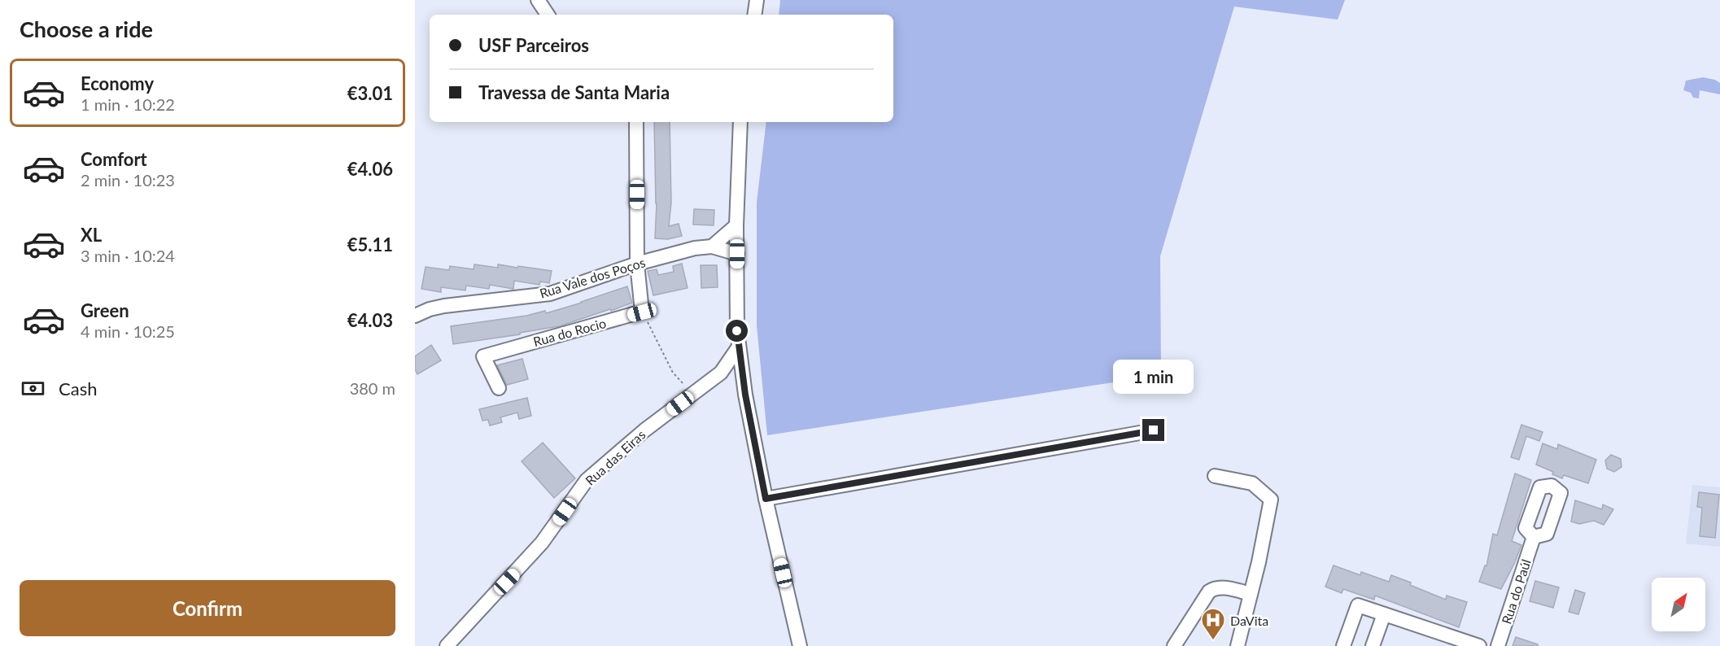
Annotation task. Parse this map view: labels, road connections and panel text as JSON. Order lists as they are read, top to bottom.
{
  "streets": {
    "street": [
      "Rua Vale dos Poços",
      "Rua do Rocio",
      "Rua das Eiras",
      "Rua do Paúl"
    ]
  },
  "places": {
    "hospital": ["DaVita"]
  },
  "north": "top right",
  "page": {
    "heading": "Choose a ride",
    "banner": ["USF Parceiros", "Travessa de Santa Maria"],
    "list": [
      {
        "name": "Economy",
        "note": "1 min · 10:22",
        "value": "€3.01"
      },
      {
        "name": "Comfort",
        "note": "2 min · 10:23",
        "value": "€4.06"
      },
      {
        "name": "XL",
        "note": "3 min · 10:24",
        "value": "€5.11"
      },
      {
        "name": "Green",
        "note": "4 min · 10:25",
        "value": "€4.03"
      }
    ],
    "bubble": "1 min",
    "pay": ["Cash", "380 m"],
    "buttons": "Confirm"
  }
}
